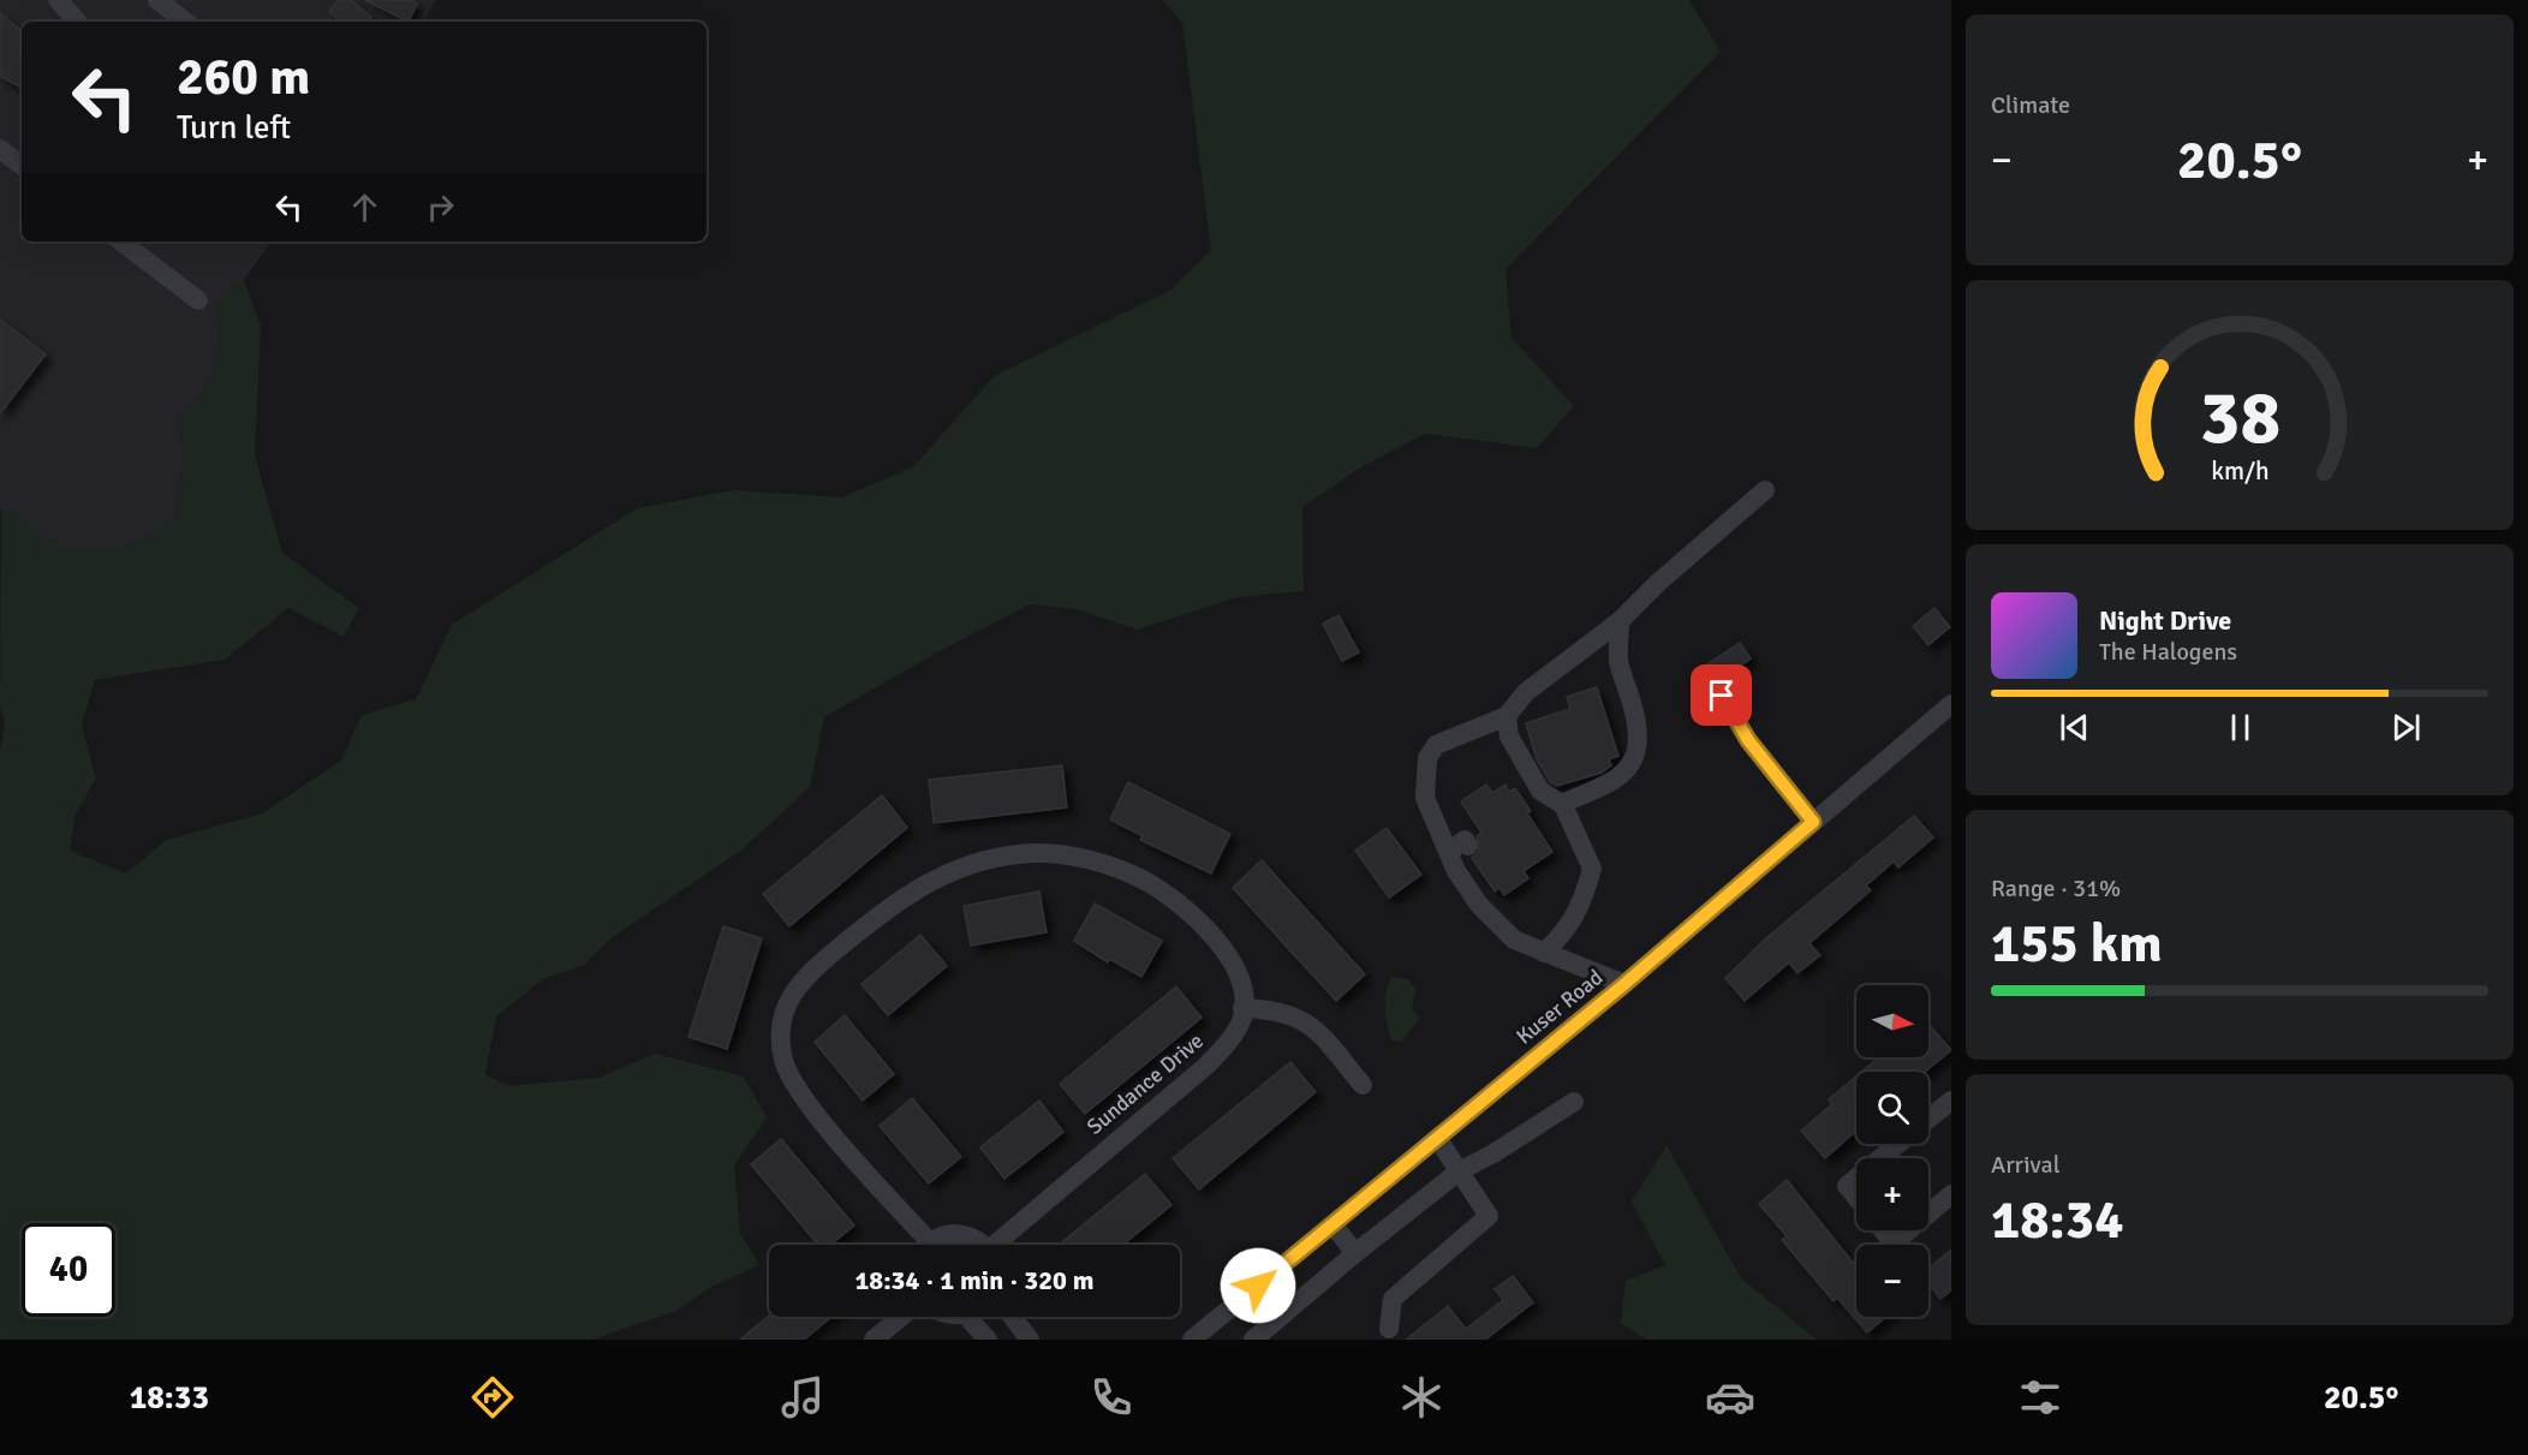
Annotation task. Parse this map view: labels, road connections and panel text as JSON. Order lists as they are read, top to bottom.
{
  "streets": {
    "street": ["Kuser Road", "Sundance Drive"]
  },
  "north": "right",
  "page": {
    "tile": [
      "Climate",
      ["Range · 31%", "155 km"],
      ["Arrival", "18:34"]
    ],
    "turn": ["260 m", "Turn left"],
    "heat": ["−", "20.5°", "+"],
    "song": ["Night Drive", "The Halogens"],
    "map_buttons": ["+", "−"],
    "limit": "40",
    "trip": "18:34 · 1 min · 320 m",
    "tabs": ["18:33", "20.5°"],
    "gauge": ["38", "km/h"]
  }
}
